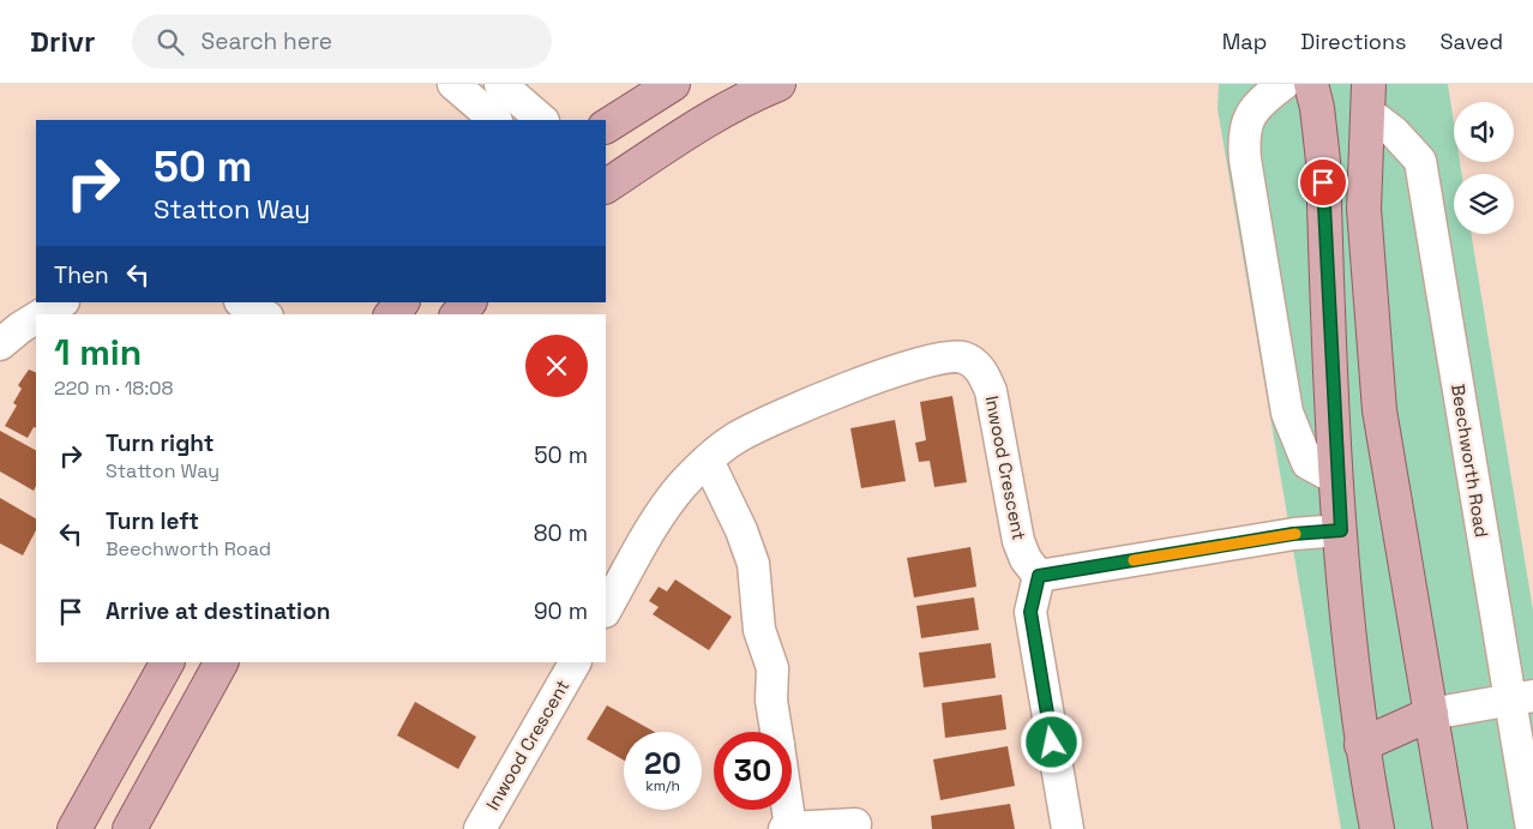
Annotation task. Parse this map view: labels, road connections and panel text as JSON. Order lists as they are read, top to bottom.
{
  "streets": {
    "main road": ["Beechworth Road"],
    "street": ["Inwood Crescent"]
  },
  "page": {
    "header": "Drivr",
    "search": "Search here",
    "nav": ["Map", "Directions", "Saved"],
    "turn": ["50 m", "Statton Way"],
    "then": "Then",
    "heading": ["1 min", "220 m · 18:08"],
    "list": [
      {
        "name": "Turn right",
        "note": "Statton Way",
        "value": "50 m"
      },
      {
        "name": "Turn left",
        "note": "Beechworth Road",
        "value": "80 m"
      },
      {
        "name": "Arrive at destination",
        "value": "90 m"
      }
    ],
    "speed": "20 km/h",
    "limit": "30"
  }
}
